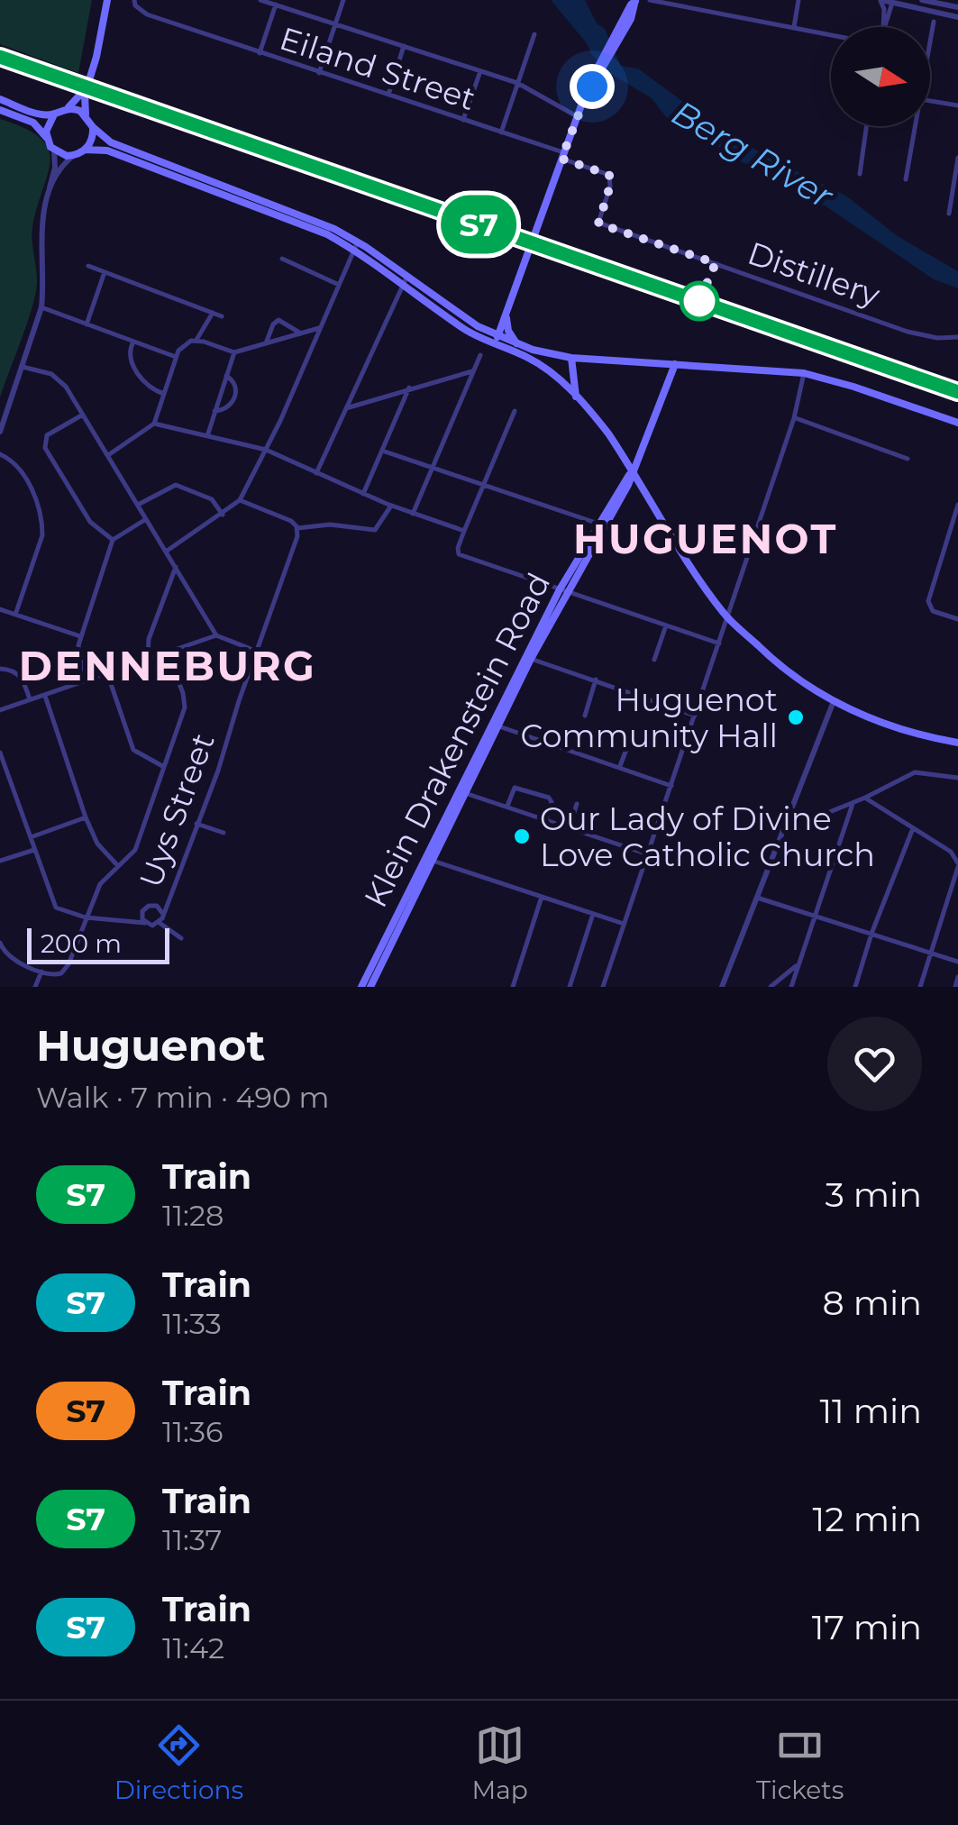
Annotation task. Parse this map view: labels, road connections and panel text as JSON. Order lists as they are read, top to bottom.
{
  "streets": {
    "main road": ["Klein Drakenstein Road"],
    "street": ["Eiland Street", "Distillery", "Uys Street"]
  },
  "crossings": [
    ["Eiland Street", "Distillery"]
  ],
  "districts": ["HUGUENOT", "DENNEBURG"],
  "water": ["Berg River"],
  "places": ["Huguenot Community Hall", "Our Lady of Divine Love Catholic Church"],
  "scale_bar": "200 m",
  "north": "right",
  "page": {
    "on_map": "S7",
    "scale": "200 m",
    "heading": ["Huguenot", "Walk · 7 min · 490 m"],
    "list": [
      {
        "mark": "S7",
        "name": "Train",
        "note": "11:28",
        "value": "3 min"
      },
      {
        "mark": "S7",
        "name": "Train",
        "note": "11:33",
        "value": "8 min"
      },
      {
        "mark": "S7",
        "name": "Train",
        "note": "11:36",
        "value": "11 min"
      },
      {
        "mark": "S7",
        "name": "Train",
        "note": "11:37",
        "value": "12 min"
      },
      {
        "mark": "S7",
        "name": "Train",
        "note": "11:42",
        "value": "17 min"
      }
    ],
    "tabs": ["Directions", "Map", "Tickets"]
  }
}
